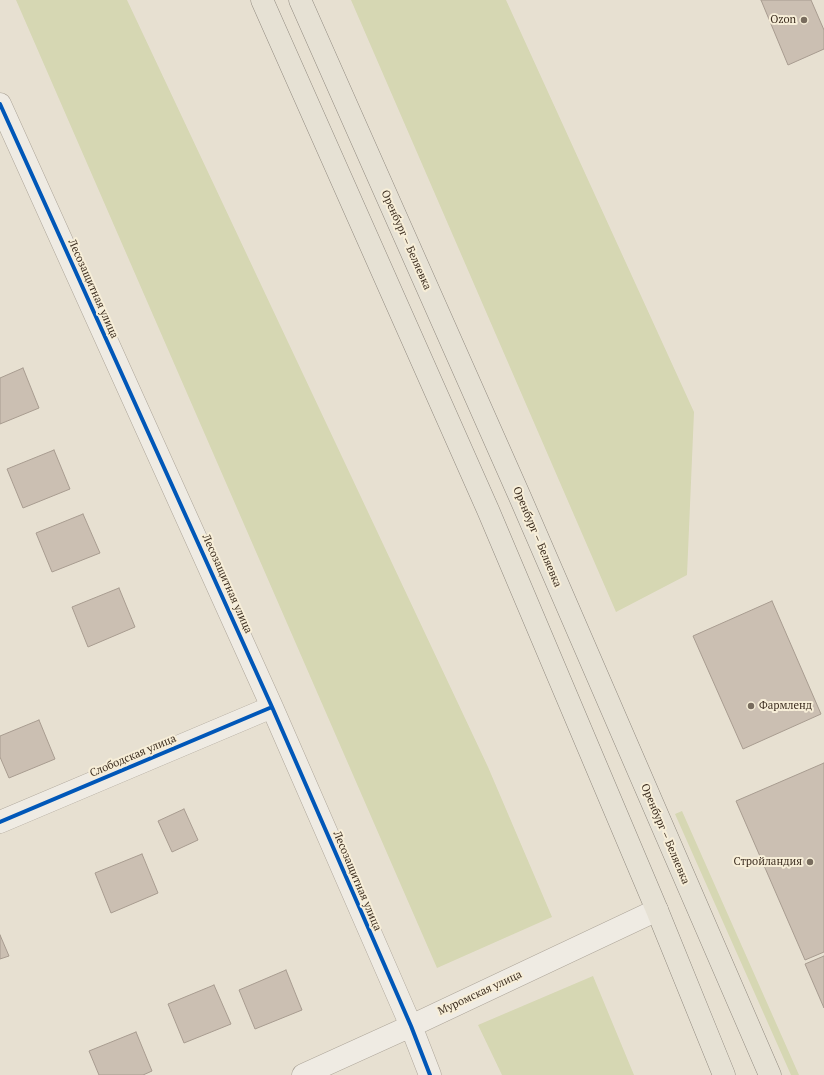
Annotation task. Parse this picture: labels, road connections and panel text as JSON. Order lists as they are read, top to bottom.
{
  "streets": {
    "main road": ["Оренбург – Беляевка"],
    "street": ["Лесозащитная улица", "Слободская улица", "Муромская улица"]
  },
  "crossings": [
    ["Лесозащитная улица", "Слободская улица"],
    ["Лесозащитная улица", "Муромская улица"]
  ],
  "places": ["Ozon", "Фармленд", "Стройландия"]
}
